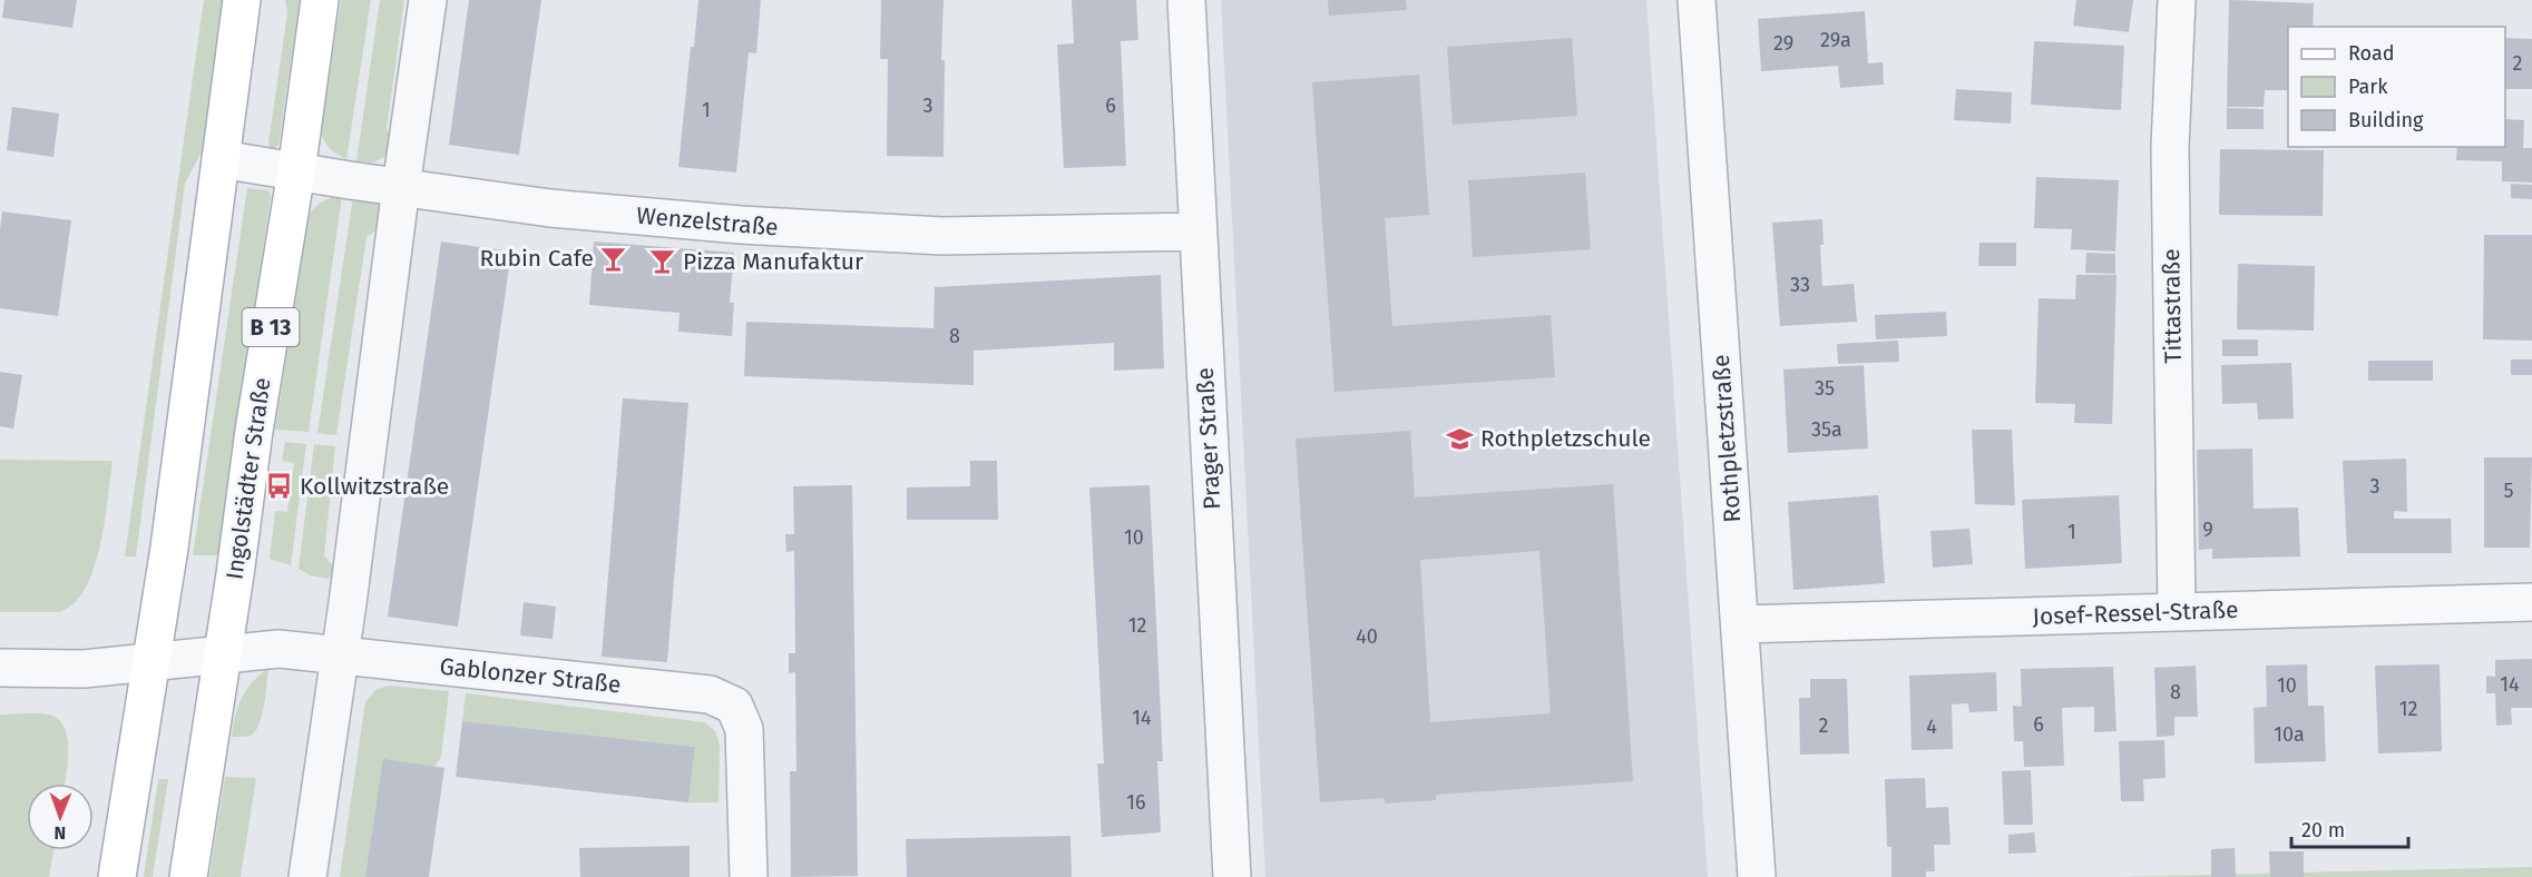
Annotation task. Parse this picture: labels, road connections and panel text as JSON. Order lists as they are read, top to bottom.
{
  "streets": {
    "main road": ["B 13", "Ingolstädter Straße"],
    "street": [
      "Wenzelstraße",
      "Tittastraße",
      "Prager Straße",
      "Rothpletzstraße",
      "Josef-Ressel-Straße",
      "Gablonzer Straße"
    ]
  },
  "crossings": [
    ["Wenzelstraße", "Prager Straße"],
    ["Wenzelstraße", "Ingolstädter Straße"],
    ["Tittastraße", "Josef-Ressel-Straße"],
    ["Rothpletzstraße", "Josef-Ressel-Straße"],
    ["Ingolstädter Straße", "Gablonzer Straße"]
  ],
  "places": {
    "bar": ["Rubin Cafe", "Pizza Manufaktur"],
    "school or university": ["Rothpletzschule"],
    "bus stop": ["Kollwitzstraße"]
  },
  "house_numbers": [
    "29a",
    "29",
    "2",
    "3",
    "6",
    "1",
    "33",
    "8",
    "35",
    "35a",
    "3",
    "5",
    "9",
    "1",
    "10",
    "12",
    "40",
    "14",
    "10",
    "8",
    "12",
    "14",
    "6",
    "2",
    "4",
    "10a",
    "16"
  ],
  "legend": ["Road", "Park", "Building"],
  "scale_bar": "20 m",
  "north": "bottom"
}
